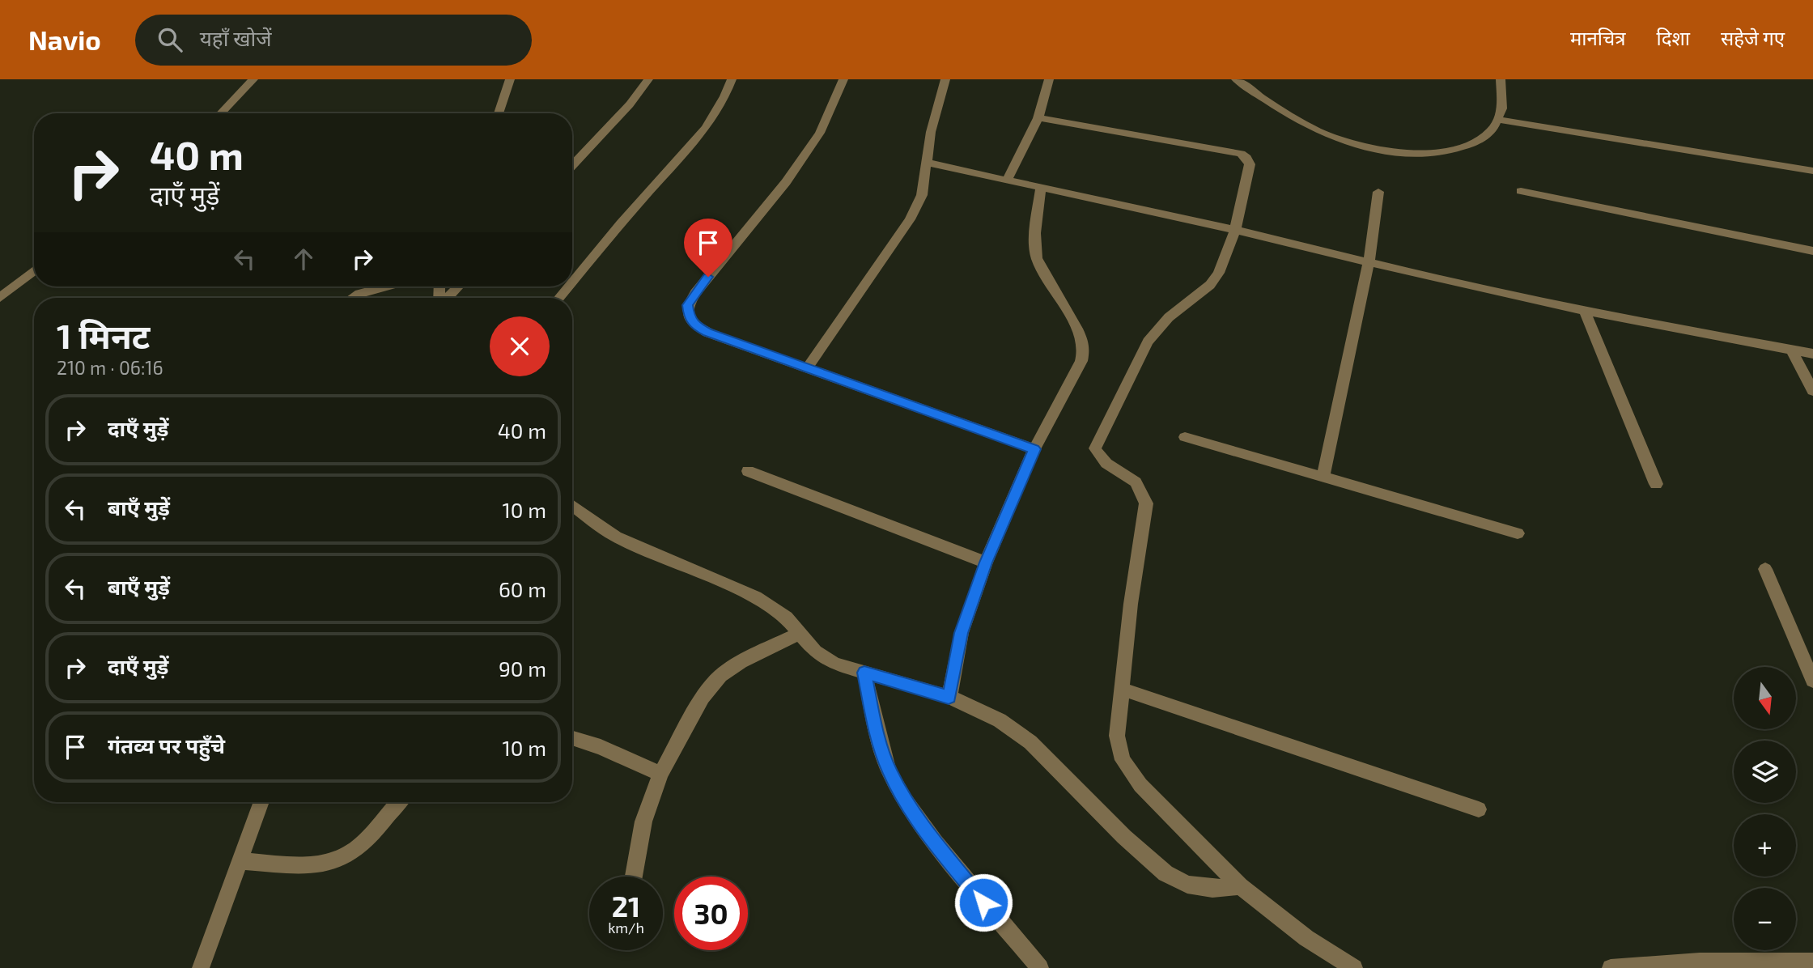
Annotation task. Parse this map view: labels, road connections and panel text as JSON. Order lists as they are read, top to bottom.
{
  "north": "bottom",
  "page": {
    "header": "Navio",
    "search": "यहाँ खोजें",
    "nav": ["मानचित्र", "दिशा", "सहेजे गए"],
    "turn": ["40 m", "दाएँ मुड़ें"],
    "heading": ["1 मिनट", "210 m · 06:16"],
    "list": [
      {
        "name": "दाएँ मुड़ें",
        "value": "40 m"
      },
      {
        "name": "बाएँ मुड़ें",
        "value": "10 m"
      },
      {
        "name": "बाएँ मुड़ें",
        "value": "60 m"
      },
      {
        "name": "दाएँ मुड़ें",
        "value": "90 m"
      },
      {
        "name": "गंतव्य पर पहुँचे",
        "value": "10 m"
      }
    ],
    "map_buttons": ["+", "−"],
    "speed": "21 km/h",
    "limit": "30"
  }
}
